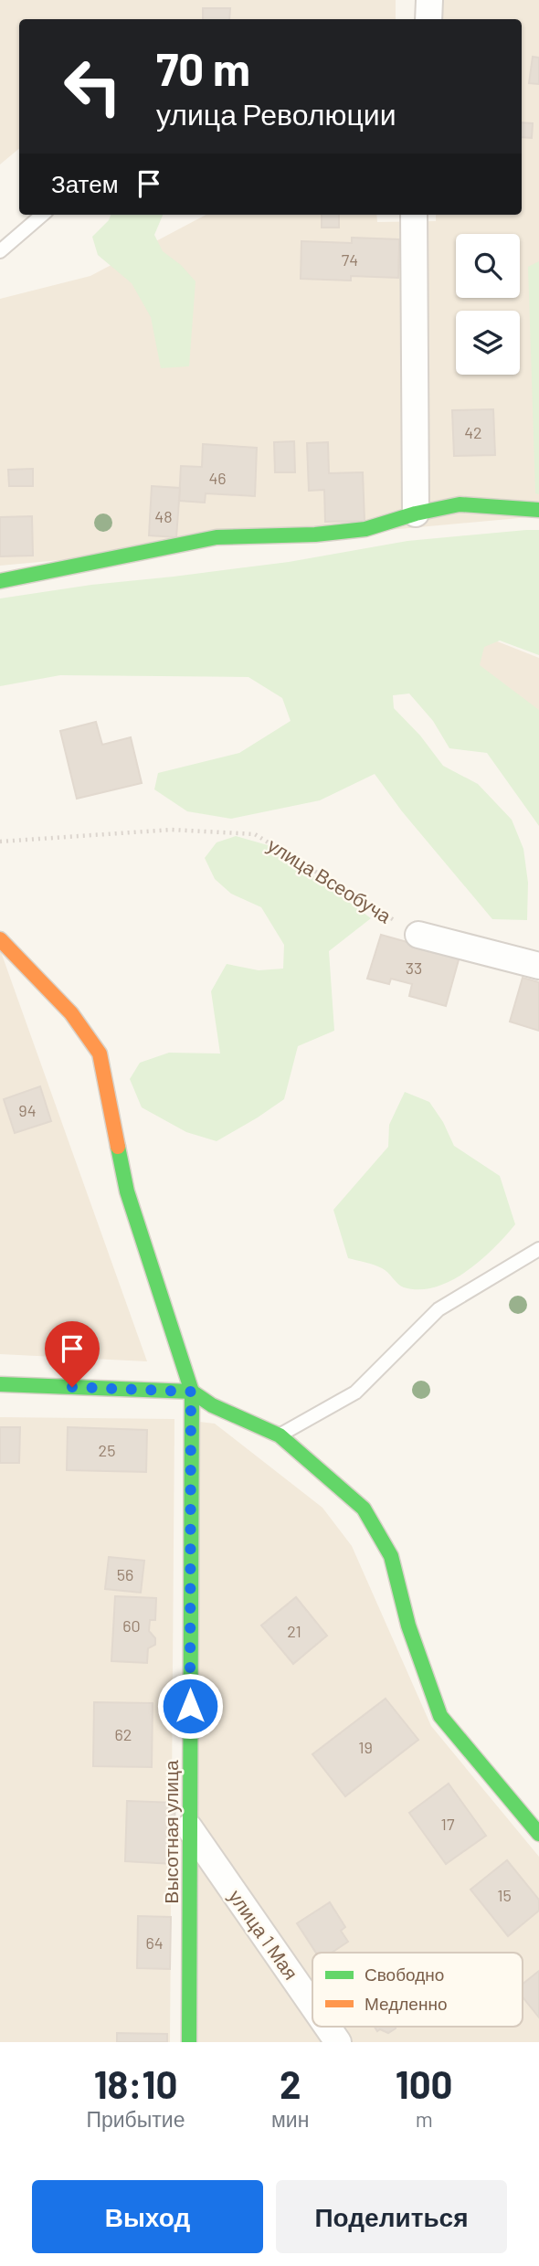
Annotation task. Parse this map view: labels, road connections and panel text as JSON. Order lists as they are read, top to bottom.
{
  "streets": {
    "street": ["Высотная улица", "улица 1 Мая"],
    "path": ["улица Всеобуча"]
  },
  "crossings": [
    ["Высотная улица", "улица 1 Мая"]
  ],
  "house_numbers": [
    "74",
    "42",
    "46",
    "48",
    "33",
    "94",
    "25",
    "56",
    "60",
    "21",
    "62",
    "19",
    "17",
    "15",
    "64"
  ],
  "legend": ["Свободно", "Медленно"],
  "page": {
    "turn": ["70 m", "улица Революции"],
    "then": "Затем",
    "eta": [
      "18:10",
      "Прибытие",
      "2",
      "мин",
      "100",
      "m"
    ],
    "buttons": ["Выход", "Поделиться"]
  }
}
